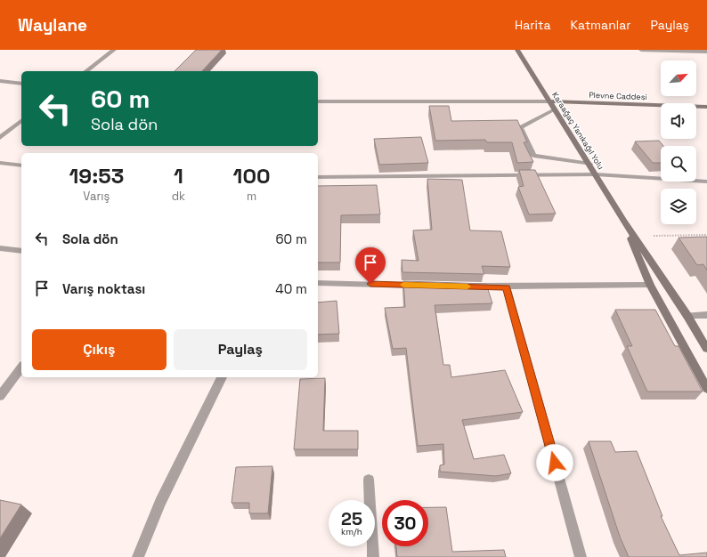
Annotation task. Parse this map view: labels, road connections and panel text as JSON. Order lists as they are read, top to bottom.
{
  "streets": {
    "main road": ["Plevne Caddesi", "Karaağaç Yanıkağıl Yolu"]
  },
  "crossings": [
    ["Plevne Caddesi", "Karaağaç Yanıkağıl Yolu"]
  ],
  "north": "top right",
  "page": {
    "header": "Waylane",
    "nav": ["Harita", "Katmanlar", "Paylaş"],
    "turn": ["60 m", "Sola dön"],
    "eta": [
      "19:53",
      "Varış",
      "1",
      "dk",
      "100",
      "m"
    ],
    "list": [
      {
        "name": "Sola dön",
        "value": "60 m"
      },
      {
        "name": "Varış noktası",
        "value": "40 m"
      }
    ],
    "buttons": ["Çıkış", "Paylaş"],
    "speed": "25 km/h",
    "limit": "30"
  }
}
